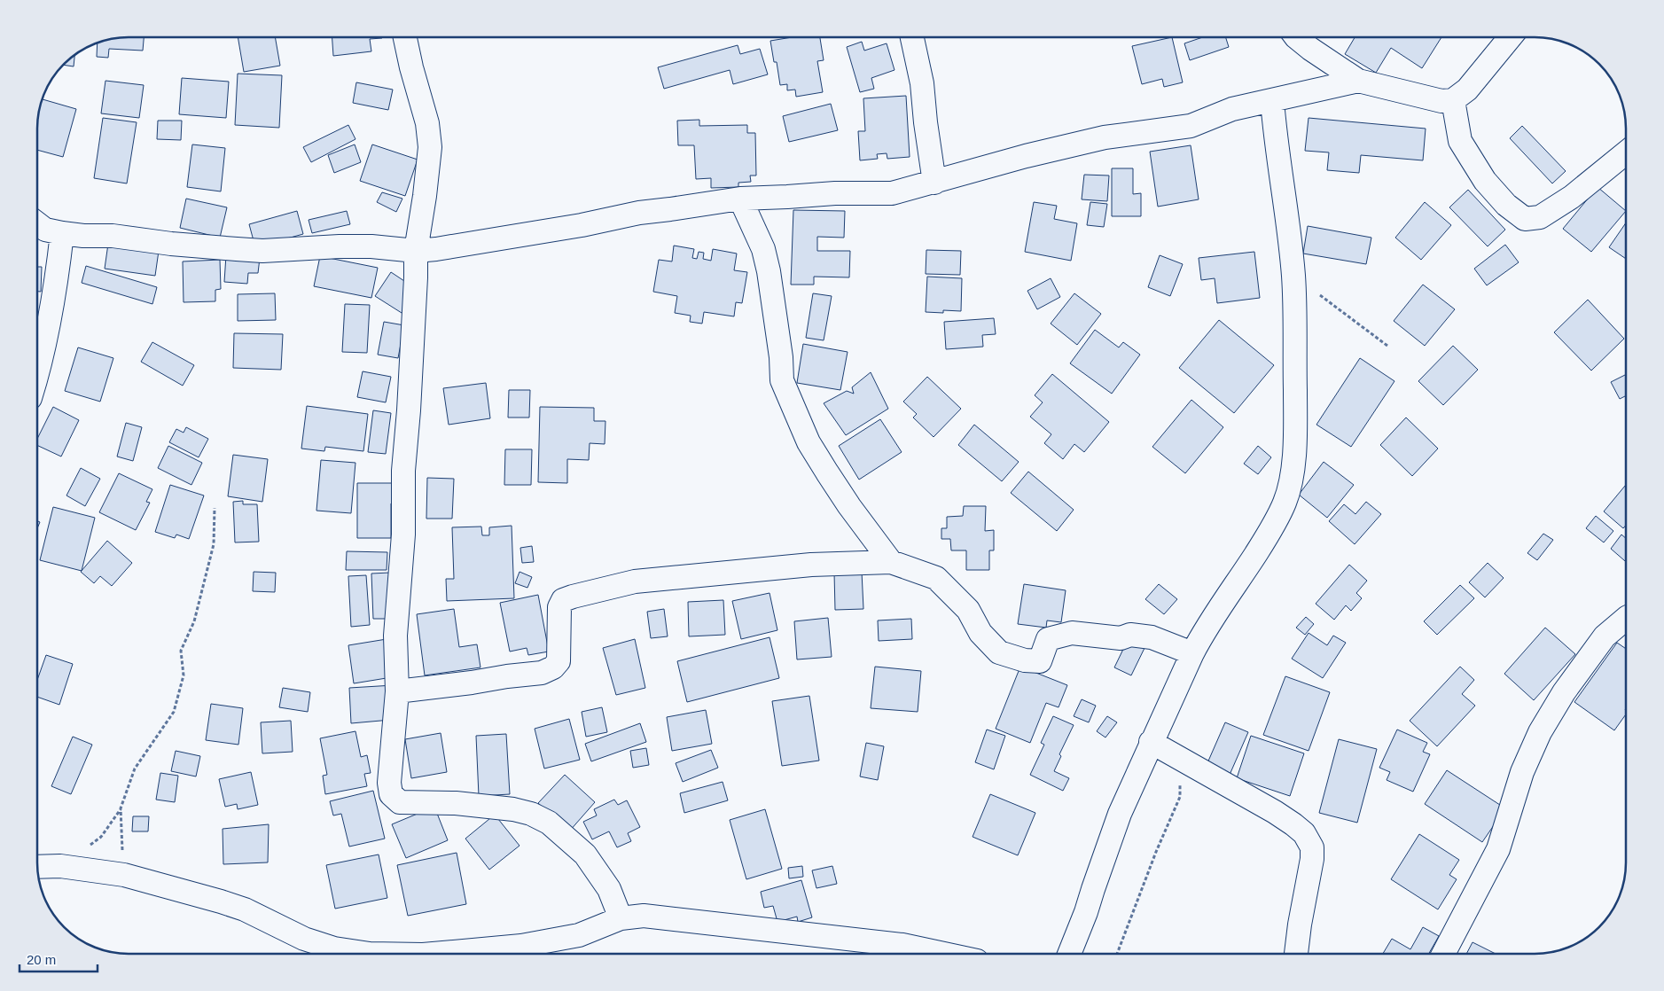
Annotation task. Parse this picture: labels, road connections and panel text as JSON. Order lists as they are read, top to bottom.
{
  "scale_bar": "20 m"
}
